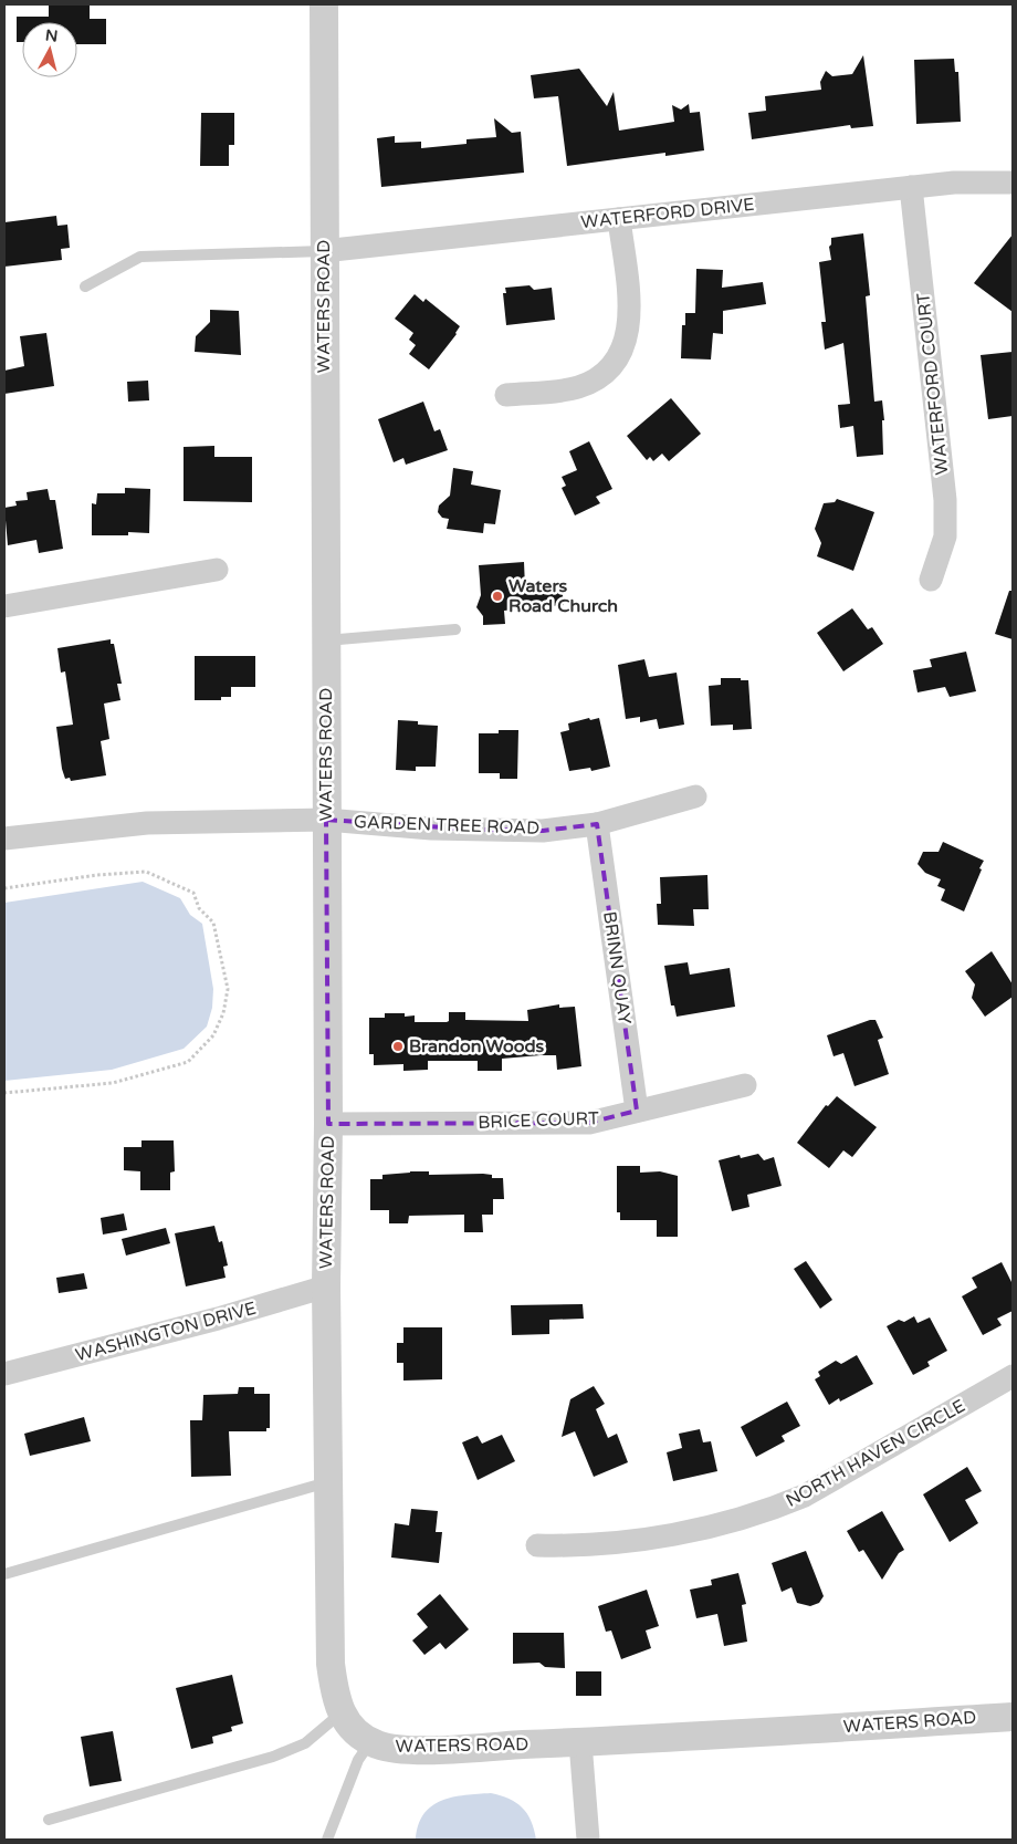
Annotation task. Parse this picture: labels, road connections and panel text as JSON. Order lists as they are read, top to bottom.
{
  "streets": {
    "street": [
      "WATERFORD DRIVE",
      "WATERS ROAD",
      "WATERFORD COURT",
      "GARDEN TREE ROAD",
      "BRINN QUAY",
      "BRICE COURT",
      "WASHINGTON DRIVE",
      "NORTH HAVEN CIRCLE"
    ]
  },
  "crossings": [
    ["WATERFORD DRIVE", "WATERS ROAD"],
    ["WATERFORD DRIVE", "WATERFORD COURT"],
    ["WATERS ROAD", "GARDEN TREE ROAD"],
    ["WATERS ROAD", "BRICE COURT"],
    ["WATERS ROAD", "WASHINGTON DRIVE"],
    ["GARDEN TREE ROAD", "BRINN QUAY"],
    ["BRINN QUAY", "BRICE COURT"]
  ],
  "places": ["Waters Road Church", "Brandon Woods"],
  "north": "top"
}
